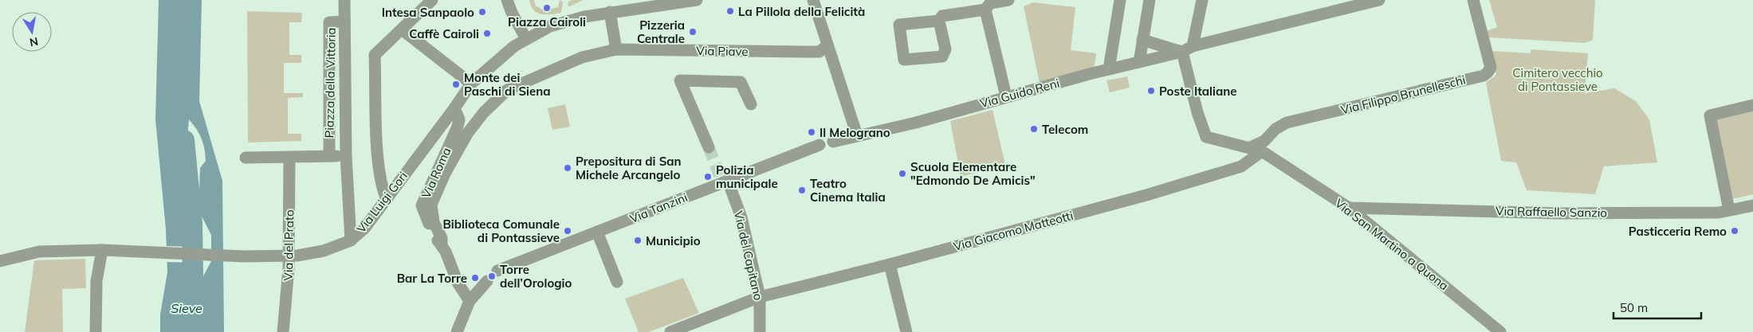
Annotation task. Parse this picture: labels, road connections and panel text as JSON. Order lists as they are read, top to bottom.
{
  "streets": {
    "street": [
      "Via Piave",
      "Piazza della Vittoria",
      "Via Guido Reni",
      "Via Filippo Brunelleschi",
      "Via Roma",
      "Via Luigi Gori",
      "Via Tanzini",
      "Via Raffaello Sanzio",
      "Via Giacomo Matteotti",
      "Via San Martino a Quona",
      "Via del Prato",
      "Via del Capitano"
    ]
  },
  "crossings": [
    ["Via Piave", "Via Roma"],
    ["Piazza della Vittoria", "Via Luigi Gori"],
    ["Piazza della Vittoria", "Via del Prato"],
    ["Via Guido Reni", "Via San Martino a Quona"],
    ["Via Filippo Brunelleschi", "Via San Martino a Quona"],
    ["Via Roma", "Via Luigi Gori"],
    ["Via Tanzini", "Via del Capitano"],
    ["Via Raffaello Sanzio", "Via San Martino a Quona"],
    ["Via Giacomo Matteotti", "Via San Martino a Quona"],
    ["Via Giacomo Matteotti", "Via del Capitano"]
  ],
  "water": ["Sieve"],
  "parks": ["Cimitero vecchio di Pontassieve"],
  "places": [
    "Piazza Cairoli",
    "La Pillola della Felicità",
    "Intesa Sanpaolo",
    "Pizzeria Centrale",
    "Caffè Cairoli",
    "Monte dei Paschi di Siena",
    "Poste Italiane",
    "Telecom",
    "Il Melograno",
    "Prepositura di San Michele Arcangelo",
    "Scuola Elementare \"Edmondo De Amicis\"",
    "Polizia municipale",
    "Teatro Cinema Italia",
    "Biblioteca Comunale di Pontassieve",
    "Pasticceria Remo",
    "Municipio",
    "Torre dell’Orologio",
    "Bar La Torre"
  ],
  "scale_bar": "50 m",
  "north": "bottom"
}
